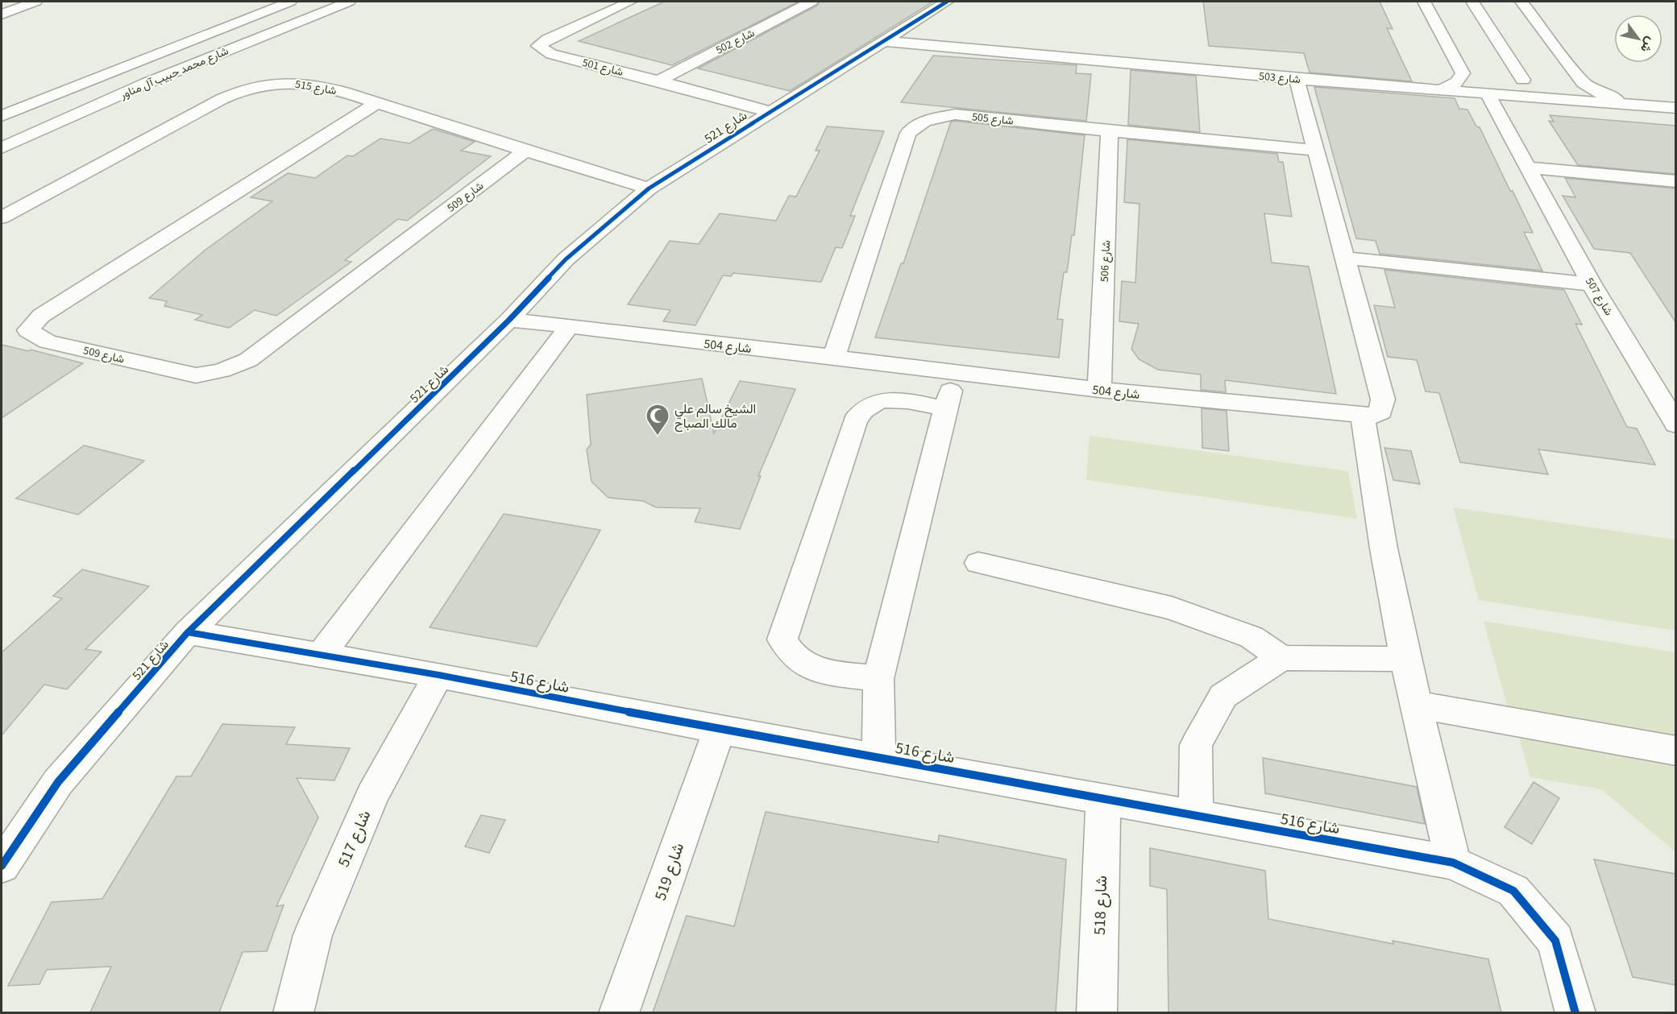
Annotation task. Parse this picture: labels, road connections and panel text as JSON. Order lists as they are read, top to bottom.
{
  "streets": {
    "street": [
      "شارع 502",
      "شارع 501",
      "شارع محمد حبيب آل مناور",
      "شارع 503",
      "شارع 515",
      "شارع 505",
      "شارع 521",
      "شارع 509",
      "شارع 506",
      "شارع 507",
      "شارع 504",
      "شارع 516",
      "شارع 517",
      "شارع 519",
      "شارع 518"
    ]
  },
  "crossings": [
    ["شارع 502", "شارع 501"],
    ["شارع 501", "شارع 521"],
    ["شارع 503", "شارع 521"],
    ["شارع 503", "شارع 507"],
    ["شارع 515", "شارع 521"],
    ["شارع 515", "شارع 509"],
    ["شارع 505", "شارع 506"],
    ["شارع 505", "شارع 504"],
    ["شارع 521", "شارع 504"],
    ["شارع 521", "شارع 516"],
    ["شارع 506", "شارع 504"],
    ["شارع 516", "شارع 517"],
    ["شارع 516", "شارع 519"],
    ["شارع 516", "شارع 518"]
  ],
  "places": {
    "mosque": ["الشيخ سالم علي مالك الصباح"]
  },
  "north": "bottom right"
}
